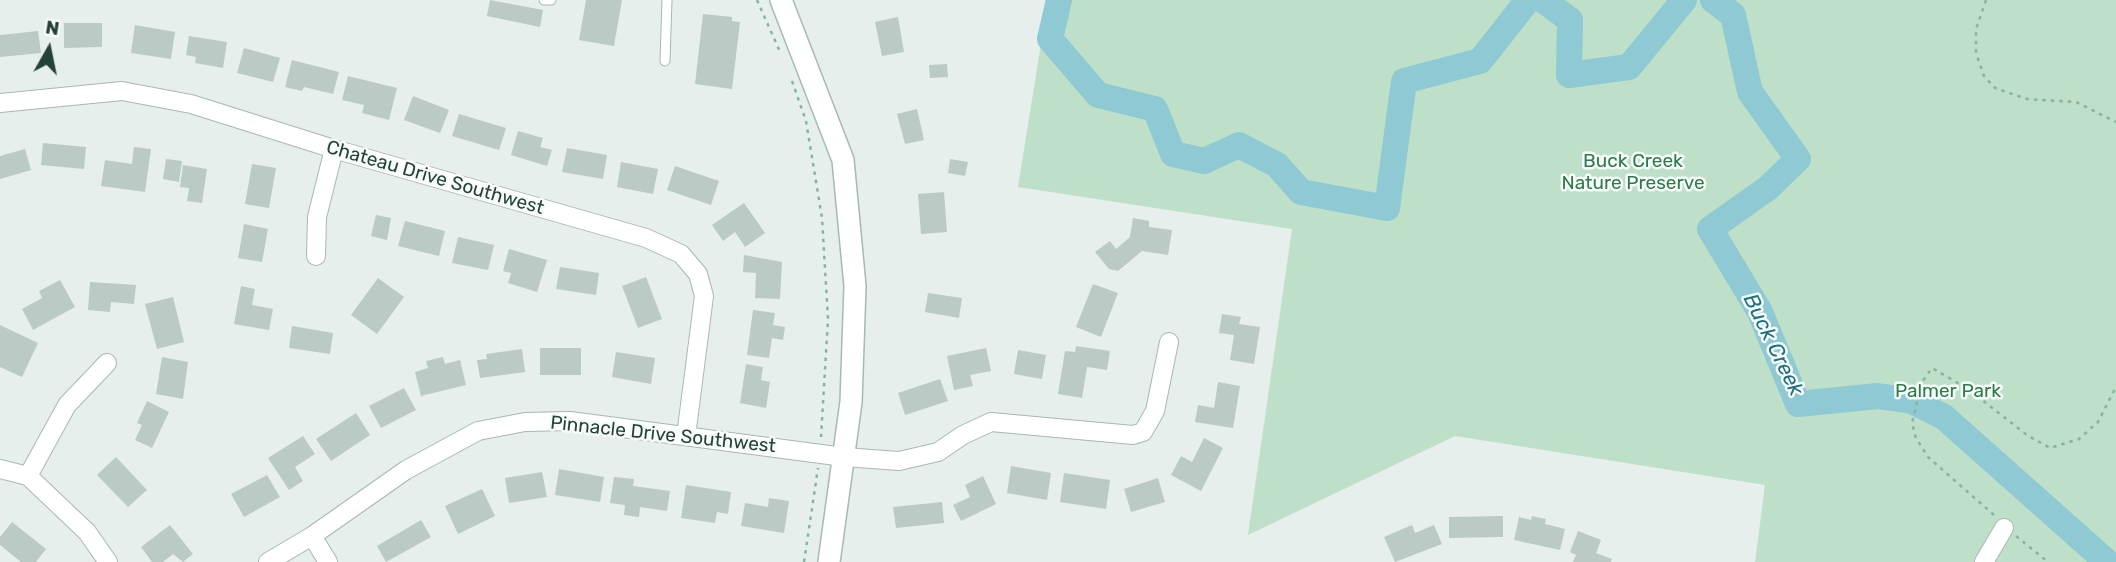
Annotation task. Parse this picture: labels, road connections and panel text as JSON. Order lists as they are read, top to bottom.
{
  "streets": {
    "street": ["Chateau Drive Southwest", "Pinnacle Drive Southwest"]
  },
  "crossings": [
    ["Chateau Drive Southwest", "Pinnacle Drive Southwest"]
  ],
  "water": ["Buck Creek"],
  "parks": ["Buck Creek Nature Preserve", "Palmer Park"],
  "north": "top"
}
